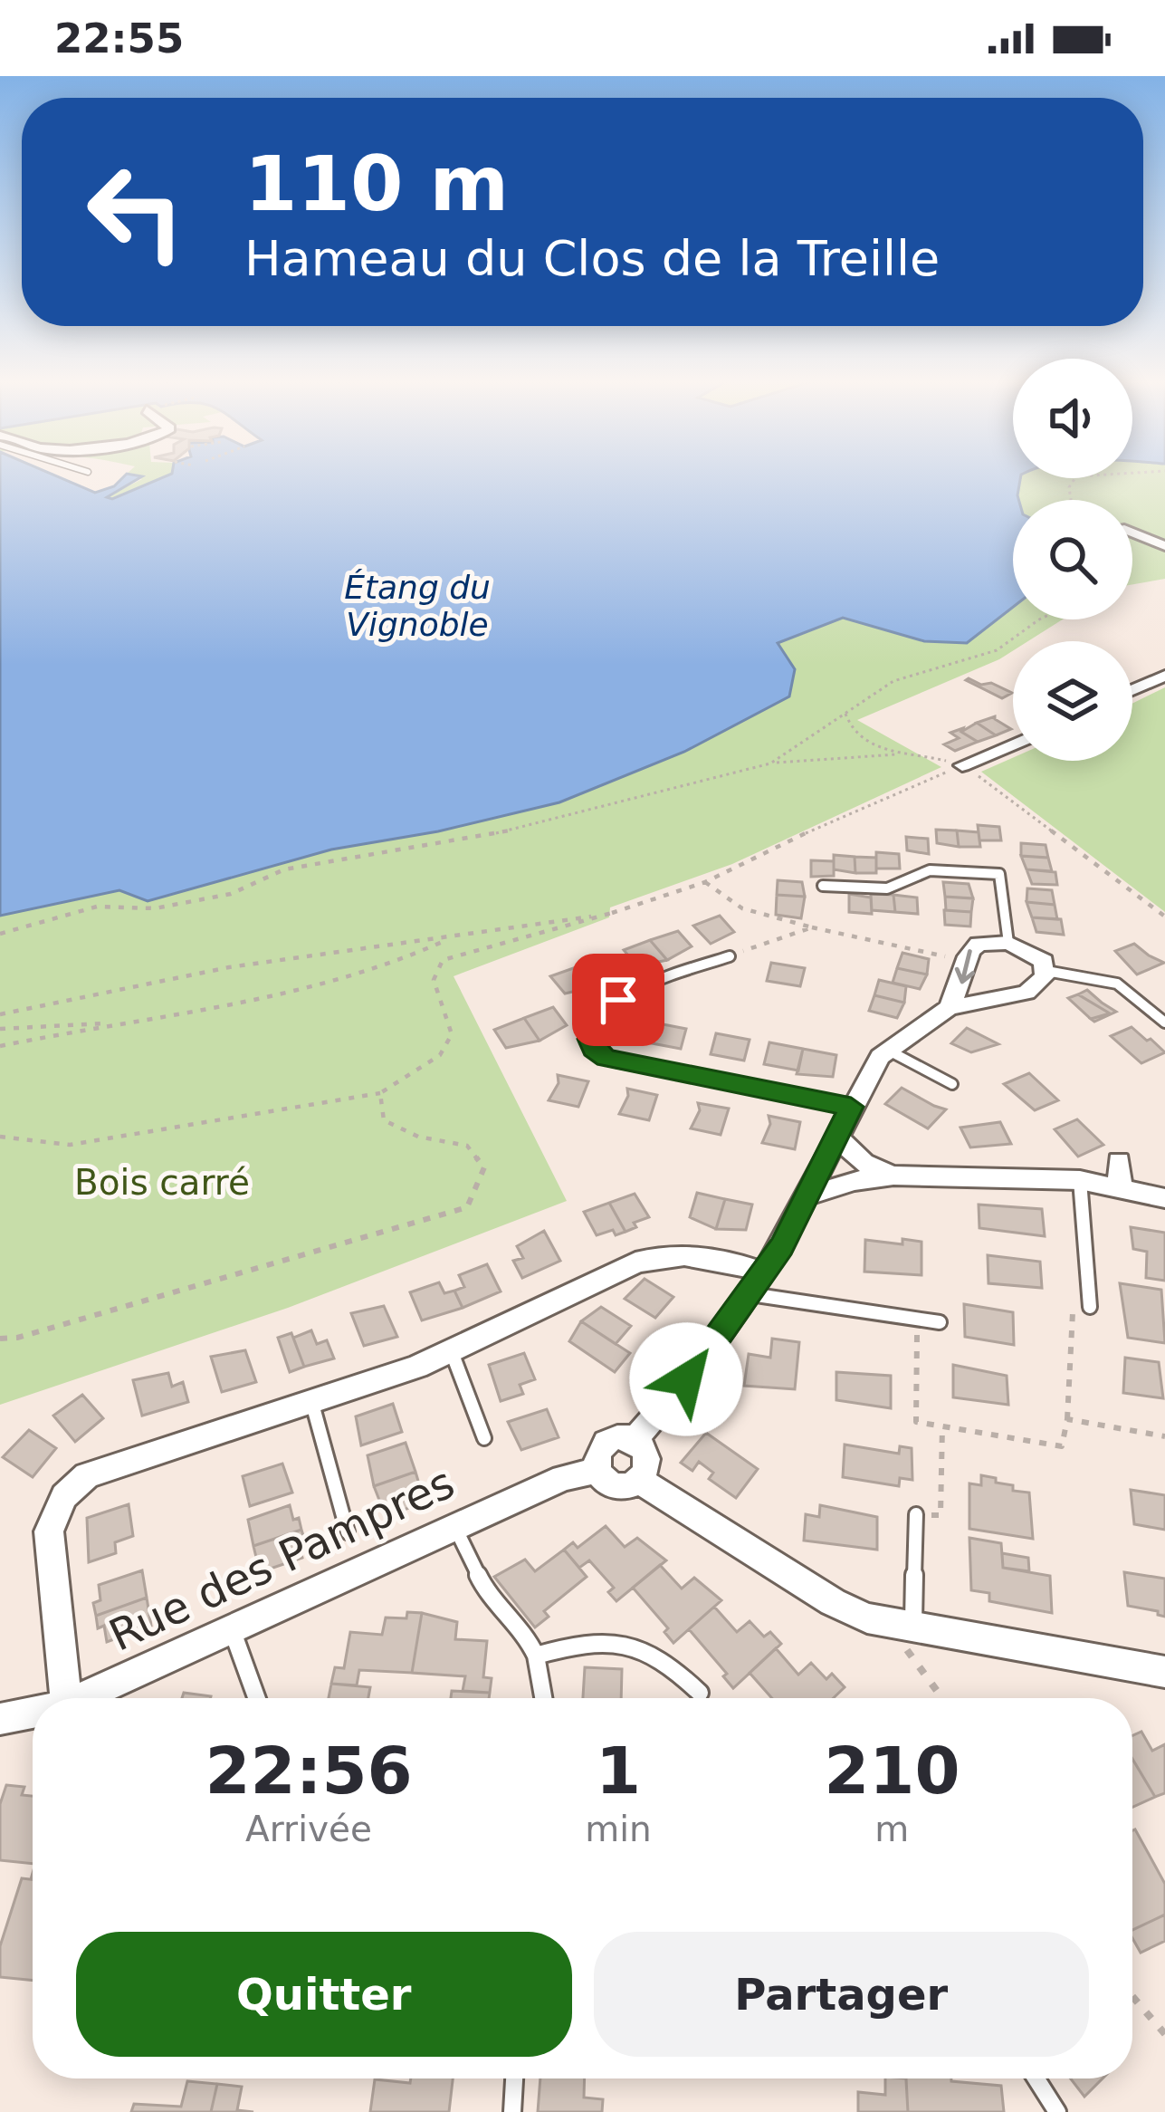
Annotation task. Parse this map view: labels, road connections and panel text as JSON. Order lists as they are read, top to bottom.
{
  "streets": {
    "street": ["Rue des Pampres"]
  },
  "water": ["Étang du Vignoble"],
  "parks": ["Bois carré"],
  "page": {
    "status": "22:55",
    "turn": ["110 m", "Hameau du Clos de la Treille"],
    "eta": [
      "22:56",
      "Arrivée",
      "1",
      "min",
      "210",
      "m"
    ],
    "buttons": ["Quitter", "Partager"]
  }
}
